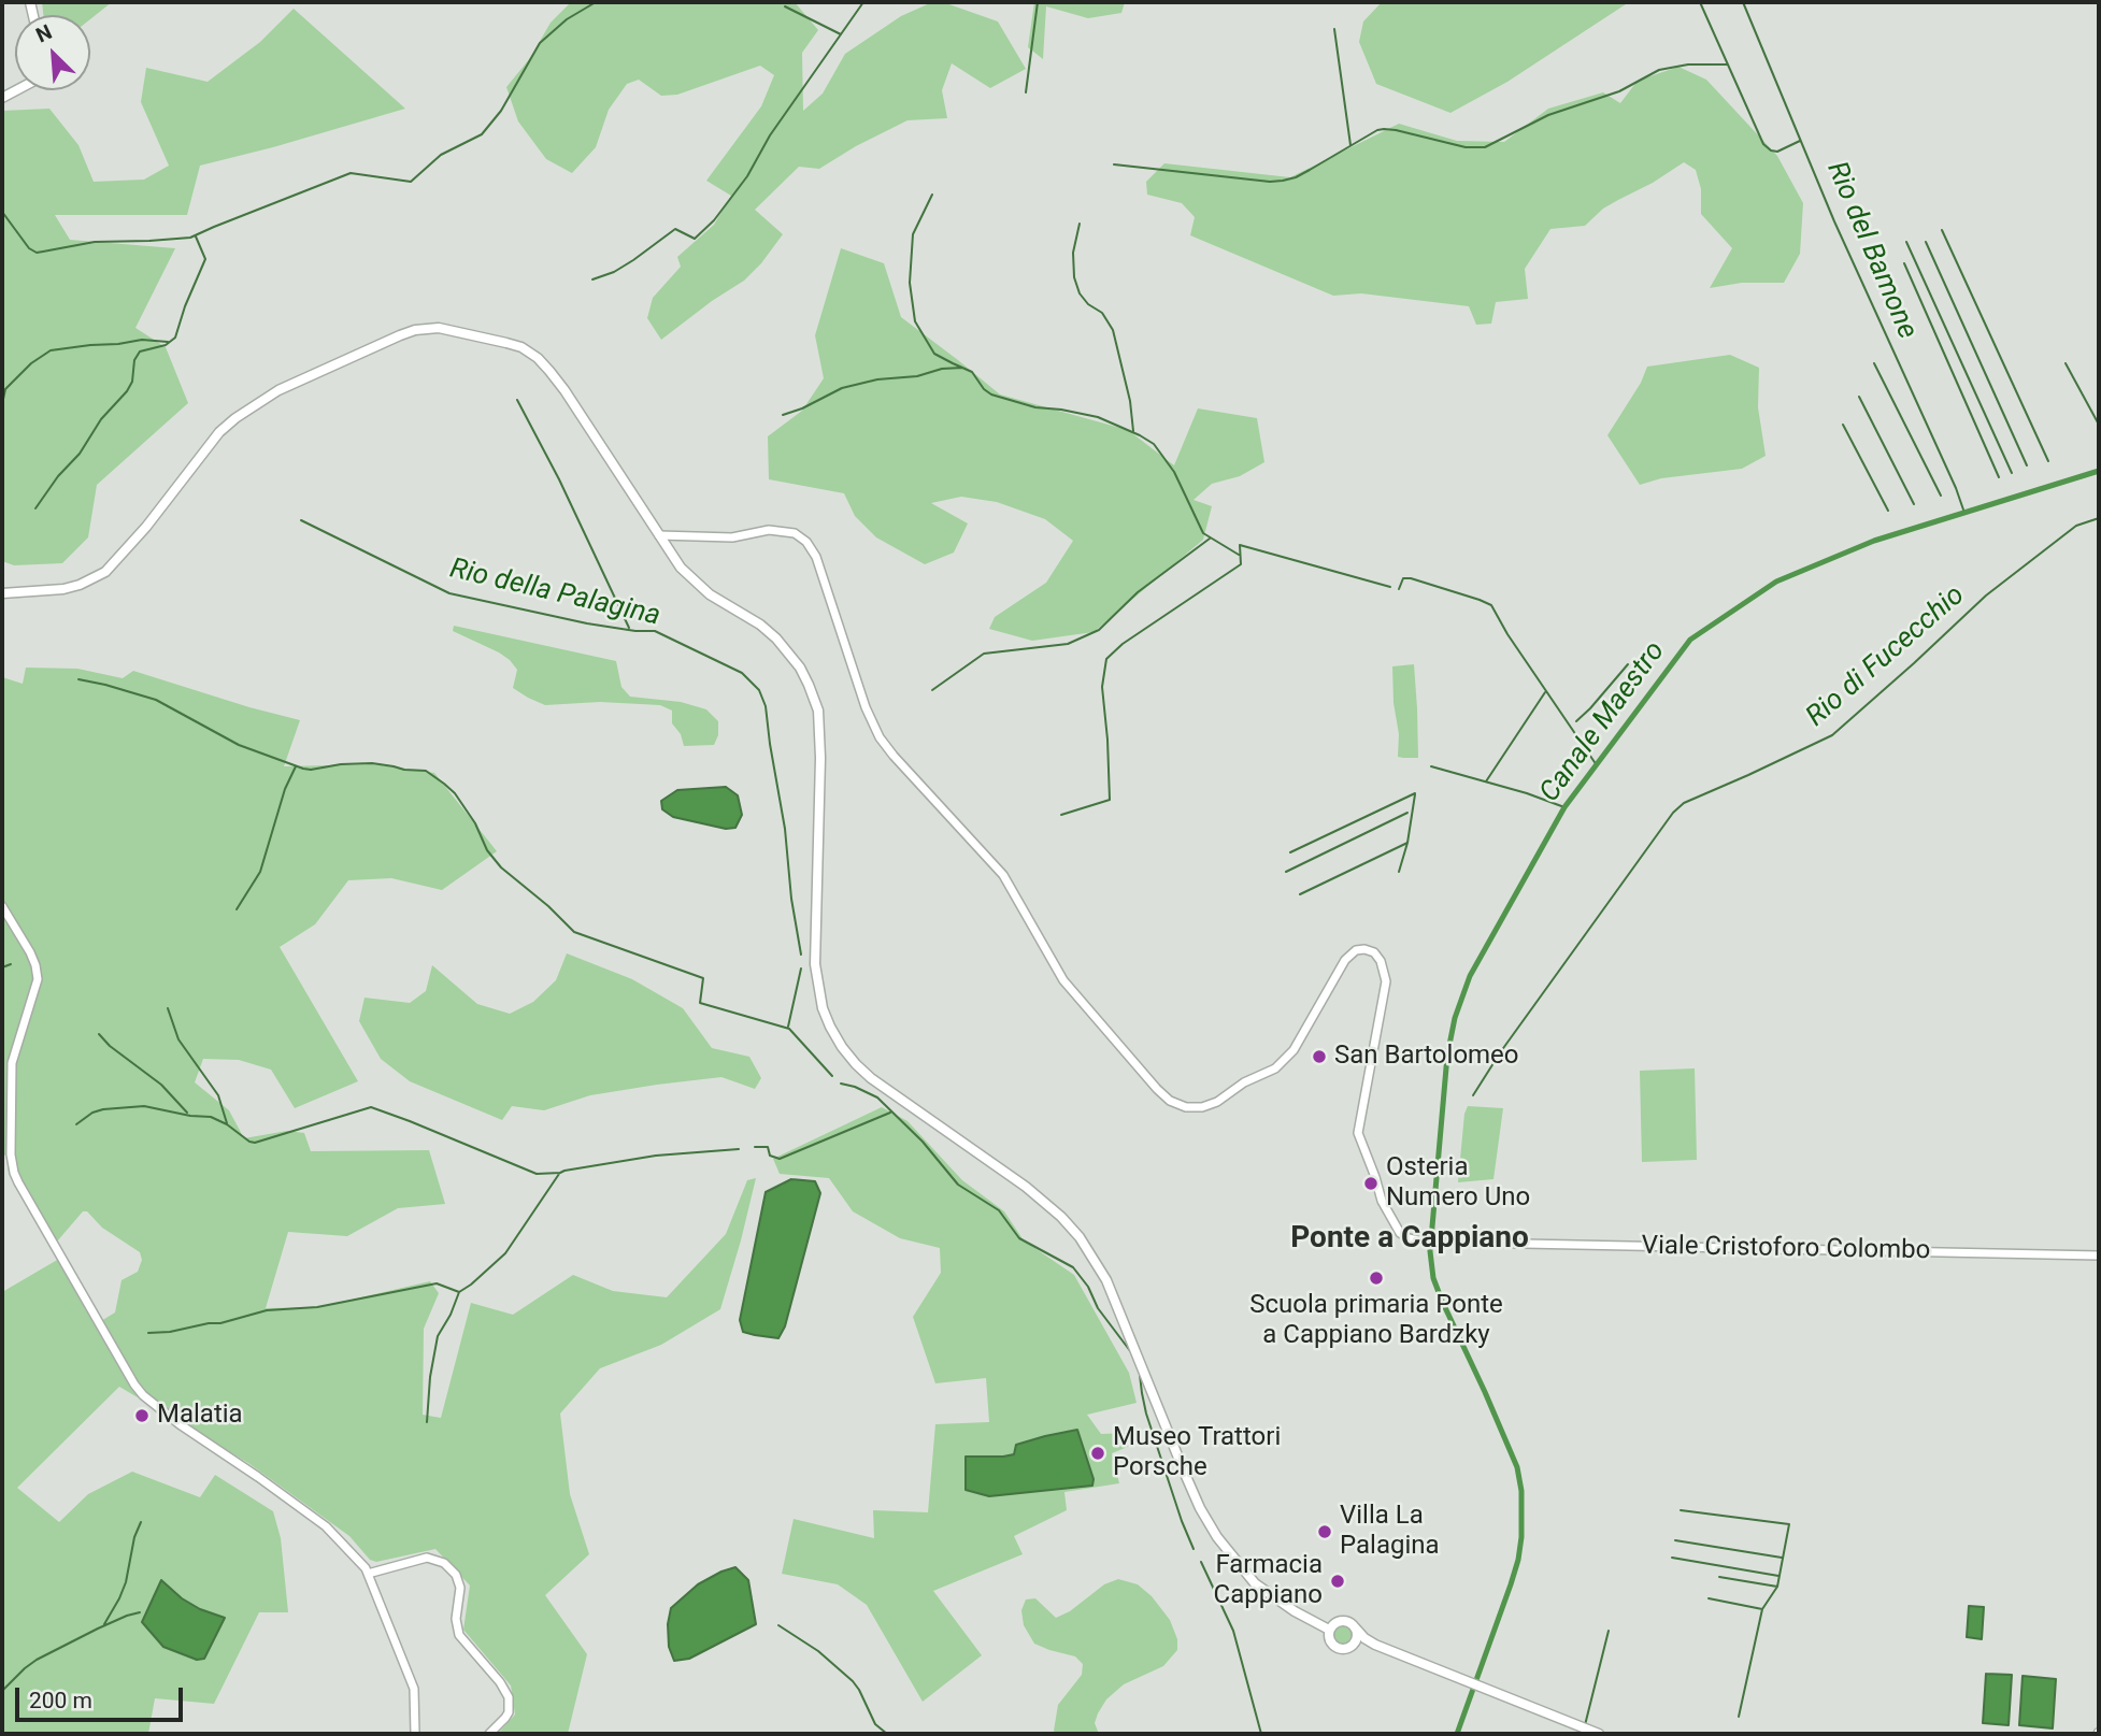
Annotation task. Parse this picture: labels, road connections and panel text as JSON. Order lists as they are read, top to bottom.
{
  "streets": {
    "street": ["Viale Cristoforo Colombo"]
  },
  "districts": ["Ponte a Cappiano"],
  "water": [
    "Rio del Bamone",
    "Rio della Palagina",
    "Rio di Fucecchio",
    "Canale Maestro"
  ],
  "places": [
    "San Bartolomeo",
    "Osteria Numero Uno",
    "Scuola primaria Ponte a Cappiano Bardzky",
    "Malatia",
    "Museo Trattori Porsche",
    "Villa La Palagina",
    "Farmacia Cappiano"
  ],
  "scale_bar": "200 m",
  "north": "top left"
}
